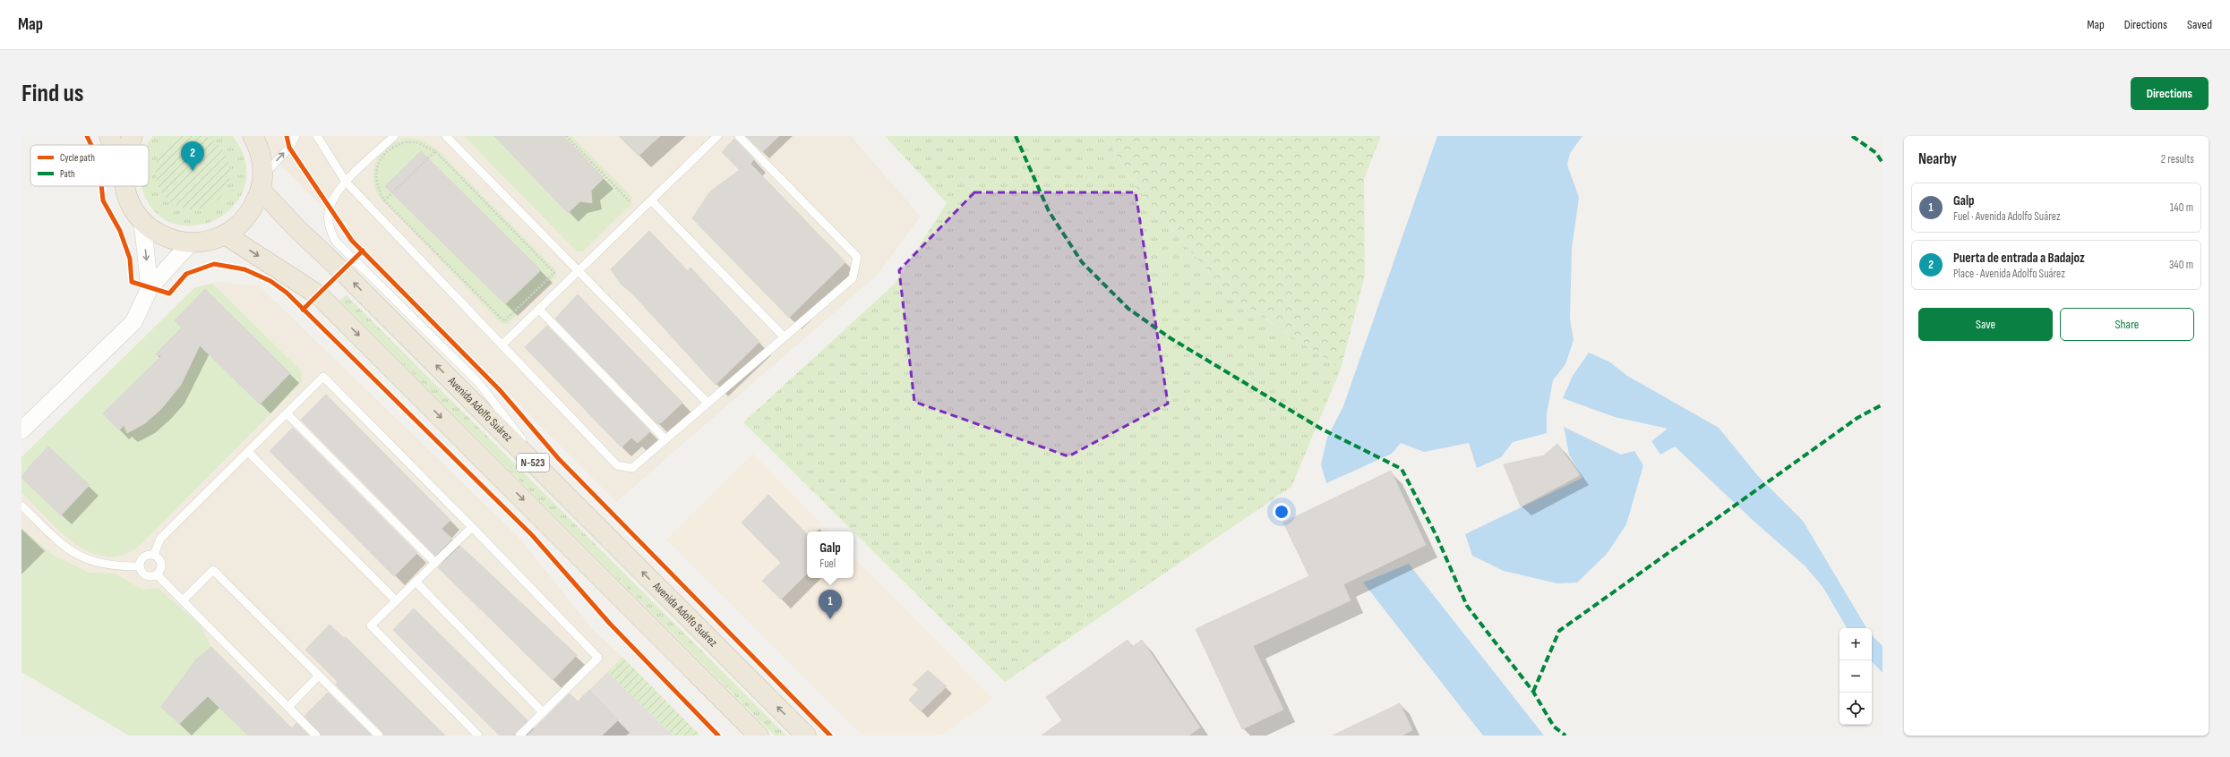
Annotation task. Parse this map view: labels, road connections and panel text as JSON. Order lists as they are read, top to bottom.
{
  "streets": {
    "highway": ["Avenida Adolfo Suárez", "N-523"]
  },
  "legend": ["Cycle path", "Path"],
  "page": {
    "header": "Map",
    "nav": ["Map", "Directions", "Saved"],
    "buttons": [
      "Directions",
      ["Save", "Share"]
    ],
    "title": "Find us",
    "heading": ["Nearby", "2 results"],
    "pins": ["2", "1"],
    "list": [
      {
        "mark": "1",
        "name": "Galp",
        "note": "Fuel · Avenida Adolfo Suárez",
        "value": "140 m"
      },
      {
        "mark": "2",
        "name": "Puerta de entrada a Badajoz",
        "note": "Place · Avenida Adolfo Suárez",
        "value": "340 m"
      }
    ],
    "popup": ["Galp", "Fuel"],
    "map_buttons": ["+", "−"]
  }
}
